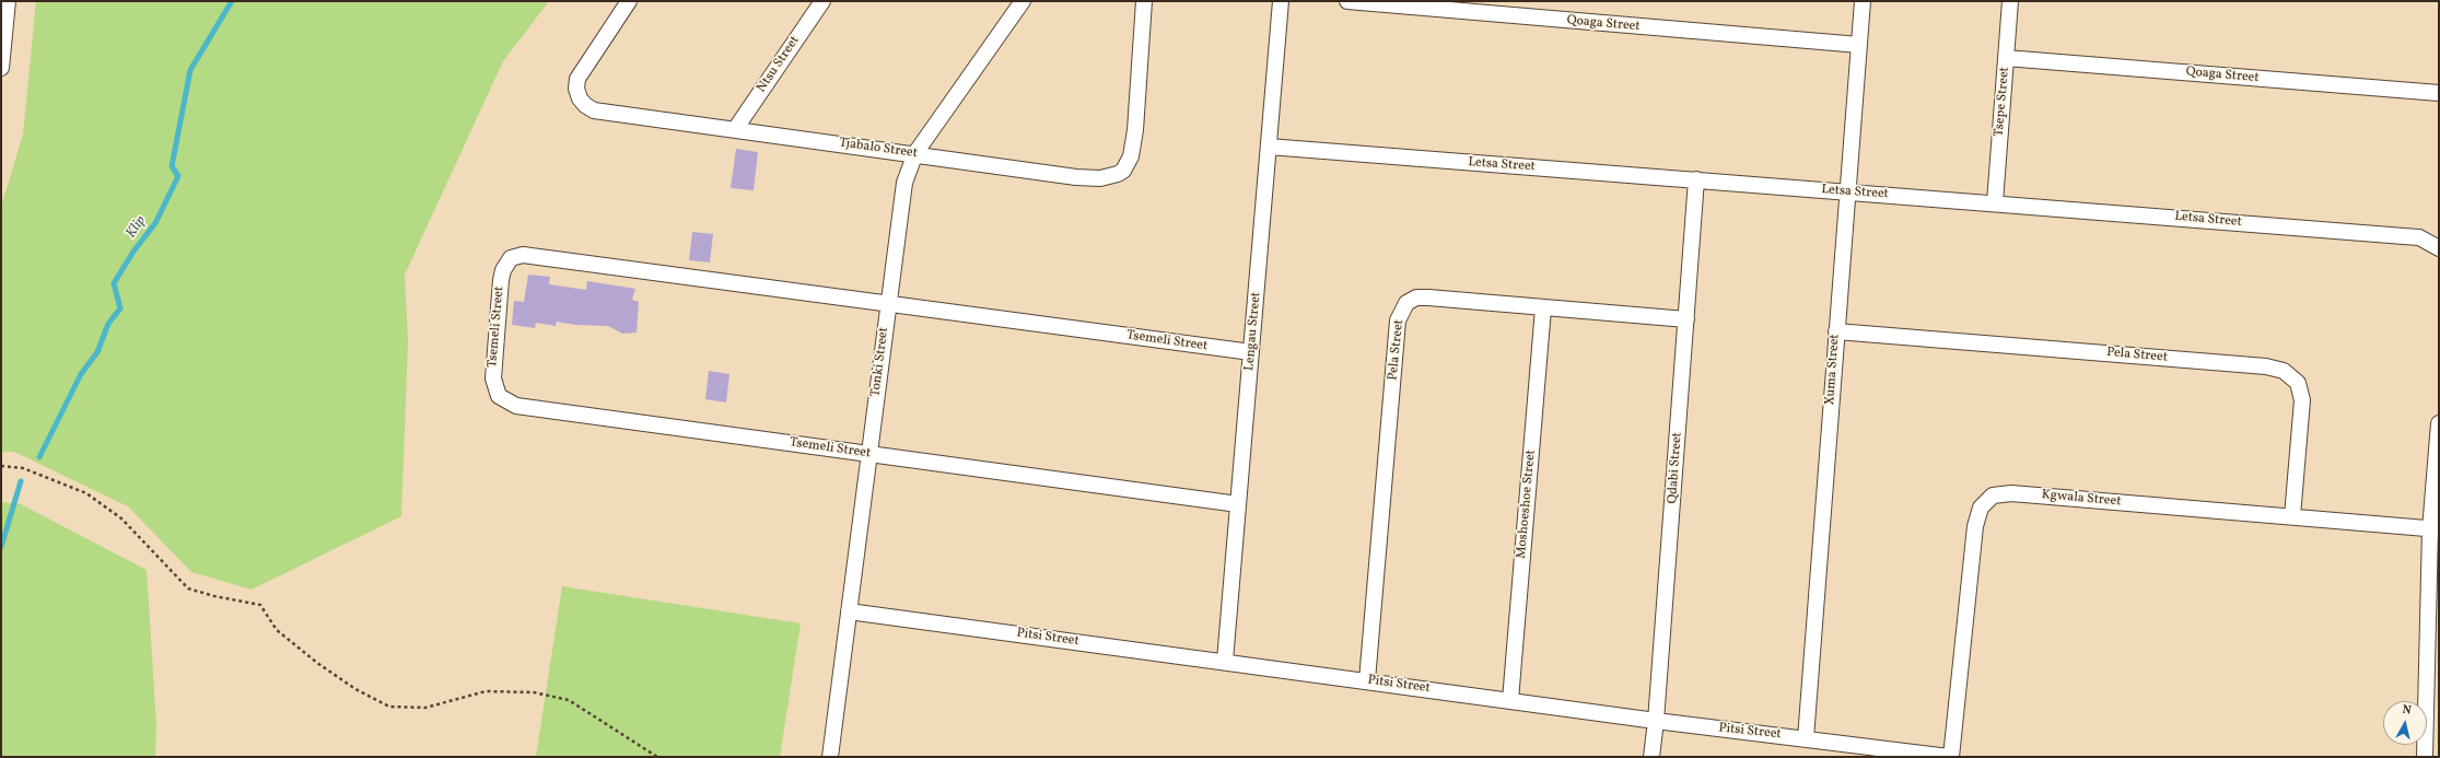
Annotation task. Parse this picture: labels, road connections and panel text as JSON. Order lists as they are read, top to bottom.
{
  "streets": {
    "street": [
      "Qoaga Street",
      "Ntsu Street",
      "Tsepe Street",
      "Tjabalo Street",
      "Letsa Street",
      "Tsemeli Street",
      "Lengau Street",
      "Pela Street",
      "Tonki Street",
      "Xuma Street",
      "Qdabi Street",
      "Kgwala Street",
      "Moshoeshoe Street",
      "Pitsi Street"
    ]
  },
  "crossings": [
    ["Qoaga Street", "Tsepe Street"],
    ["Qoaga Street", "Xuma Street"],
    ["Ntsu Street", "Tjabalo Street"],
    ["Tsepe Street", "Letsa Street"],
    ["Tjabalo Street", "Tonki Street"],
    ["Letsa Street", "Lengau Street"],
    ["Letsa Street", "Xuma Street"],
    ["Letsa Street", "Qdabi Street"],
    ["Tsemeli Street", "Lengau Street"],
    ["Tsemeli Street", "Tonki Street"],
    ["Lengau Street", "Pitsi Street"],
    ["Pela Street", "Xuma Street"],
    ["Pela Street", "Qdabi Street"],
    ["Pela Street", "Kgwala Street"],
    ["Pela Street", "Moshoeshoe Street"],
    ["Pela Street", "Pitsi Street"],
    ["Tonki Street", "Pitsi Street"],
    ["Xuma Street", "Pitsi Street"],
    ["Qdabi Street", "Pitsi Street"],
    ["Kgwala Street", "Pitsi Street"],
    ["Moshoeshoe Street", "Pitsi Street"]
  ],
  "water": ["Klip"],
  "north": "top"
}
